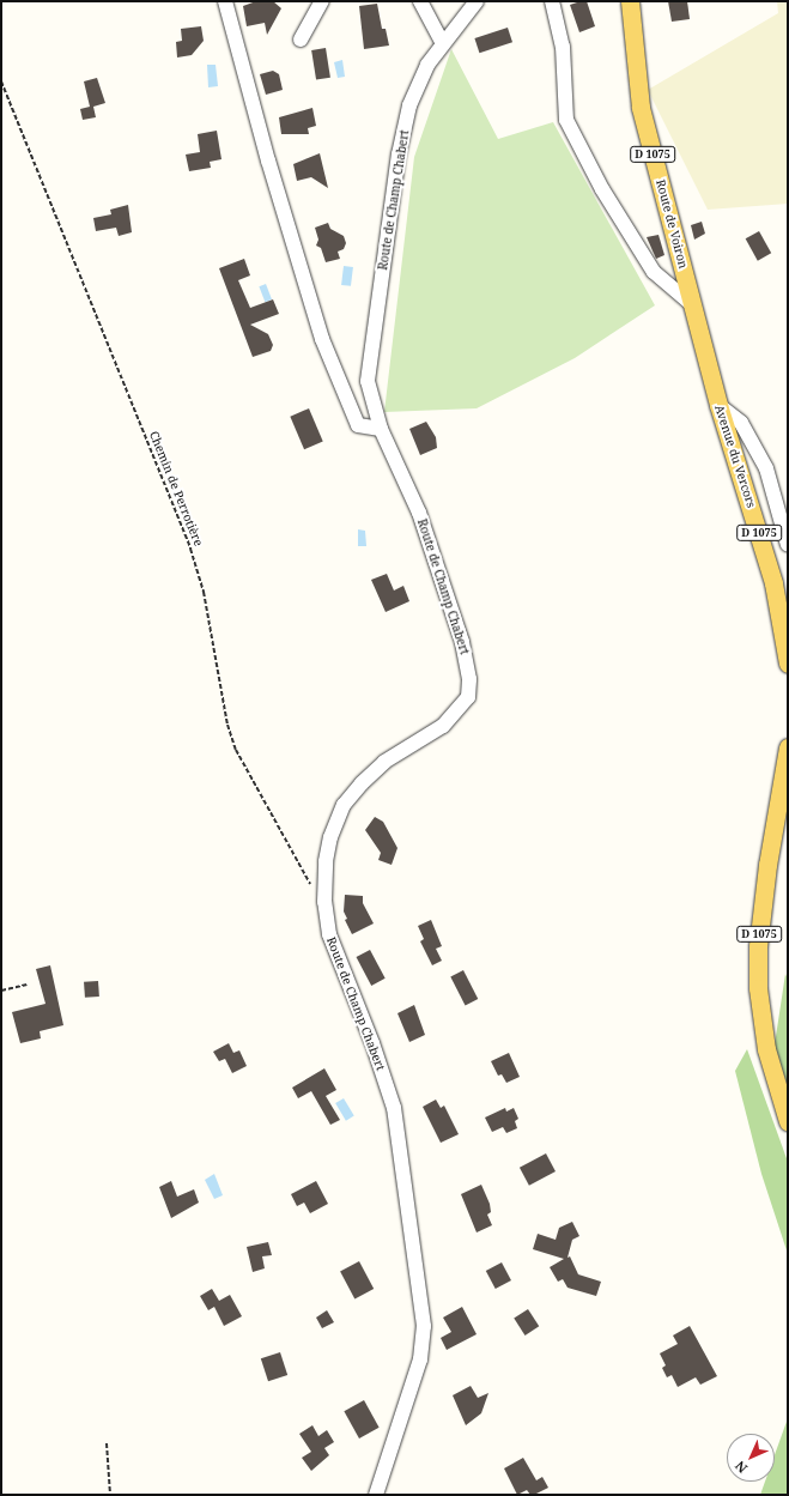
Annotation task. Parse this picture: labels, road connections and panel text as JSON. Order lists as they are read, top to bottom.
{
  "streets": {
    "main road": ["D 1075", "Route de Voiron", "Avenue du Vercors"],
    "street": ["Route de Champ Chabert"],
    "path": ["Chemin de Perrotière"]
  },
  "crossings": [
    ["Route de Champ Chabert", "Chemin de Perrotière"],
    ["Route de Voiron", "Avenue du Vercors"]
  ],
  "north": "bottom left"
}
